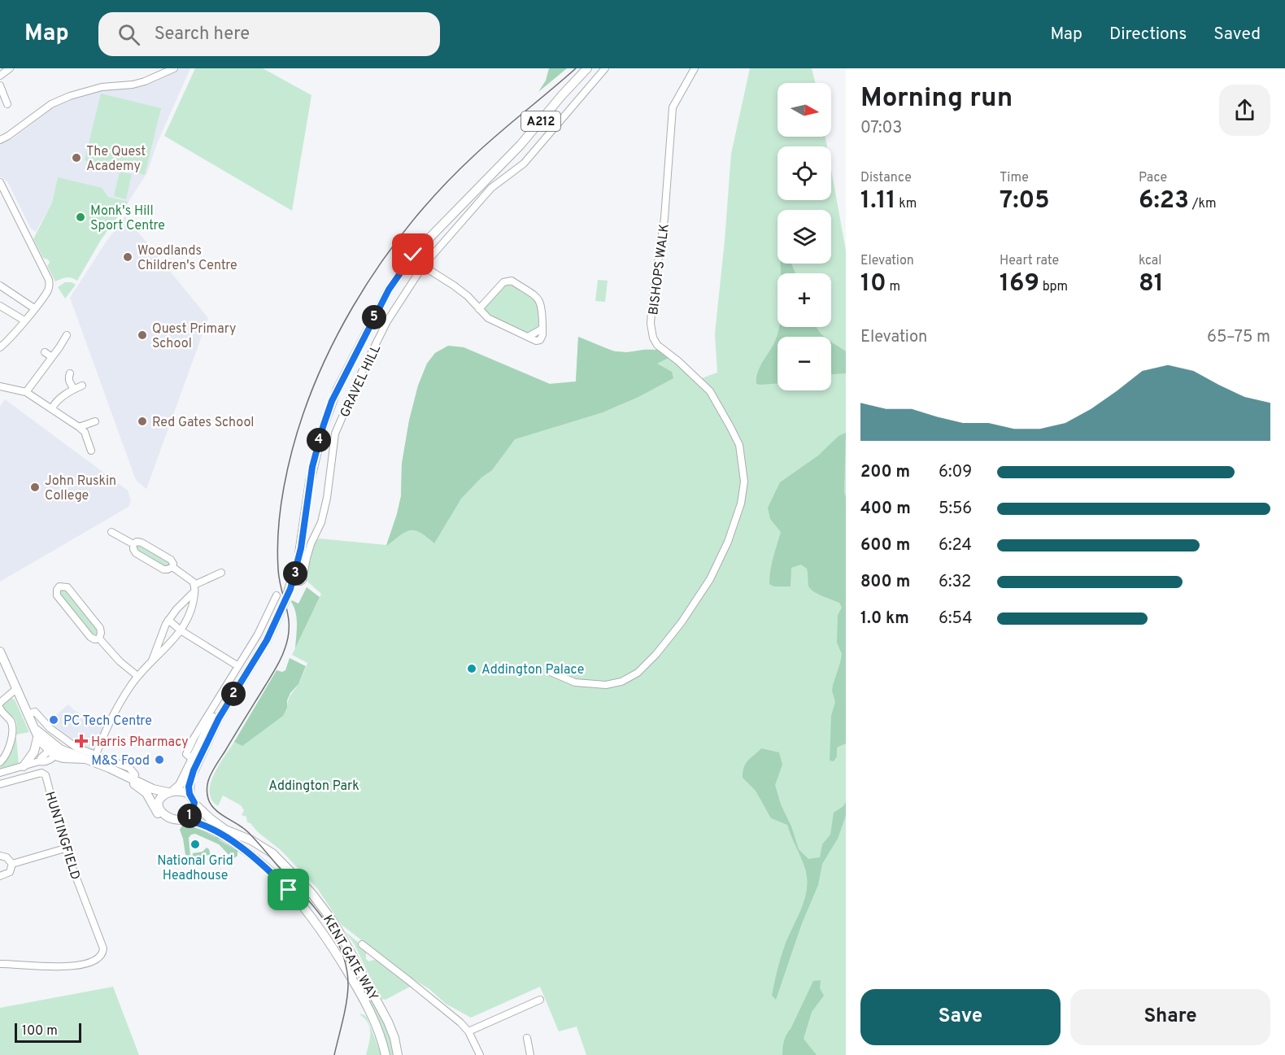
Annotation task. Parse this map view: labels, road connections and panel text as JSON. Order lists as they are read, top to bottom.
{
  "streets": {
    "main road": ["A212", "GRAVEL HILL", "KENT GATE WAY"],
    "street": ["BISHOPS WALK", "HUNTINGFIELD"]
  },
  "crossings": [
    ["GRAVEL HILL", "KENT GATE WAY"]
  ],
  "parks": ["Addington Park"],
  "places": {
    "other": [
      "The Quest Academy",
      "Monk's Hill Sport Centre",
      "Woodlands Children's Centre",
      "Quest Primary School",
      "Red Gates School",
      "John Ruskin College",
      "Addington Palace",
      "PC Tech Centre",
      "M&S Food",
      "National Grid Headhouse"
    ],
    "health": ["Harris Pharmacy"]
  },
  "scale_bar": "100 m",
  "north": "right",
  "page": {
    "header": "Map",
    "search": "Search here",
    "nav": ["Map", "Directions", "Saved"],
    "heading": ["Morning run", "07:03"],
    "map_buttons": ["+", "−"],
    "stats": [
      ["Distance", "1.11 km"],
      ["Time", "7:05"],
      ["Pace", "6:23 /km"],
      ["Elevation", "10 m"],
      ["Heart rate", "169 bpm"],
      ["kcal", "81"]
    ],
    "pins": [
      "5",
      "4",
      "3",
      "2",
      "1"
    ],
    "chart": ["Elevation", "65–75 m"],
    "list": [
      {
        "name": "200 m",
        "note": "6:09"
      },
      {
        "name": "400 m",
        "note": "5:56"
      },
      {
        "name": "600 m",
        "note": "6:24"
      },
      {
        "name": "800 m",
        "note": "6:32"
      },
      {
        "name": "1.0 km",
        "note": "6:54"
      }
    ],
    "buttons": ["Save", "Share"],
    "scale": "100 m"
  }
}
